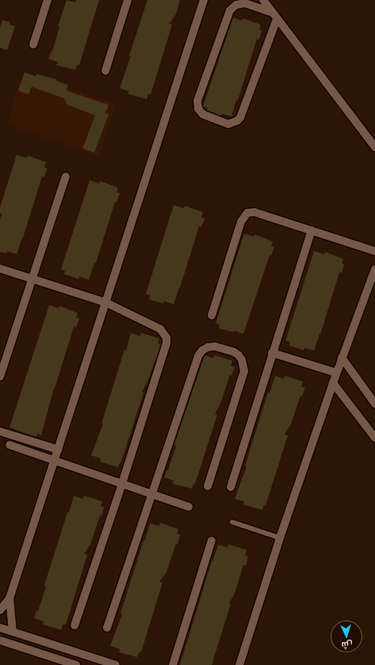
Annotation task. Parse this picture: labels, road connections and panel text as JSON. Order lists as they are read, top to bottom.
{
  "north": "bottom"
}
